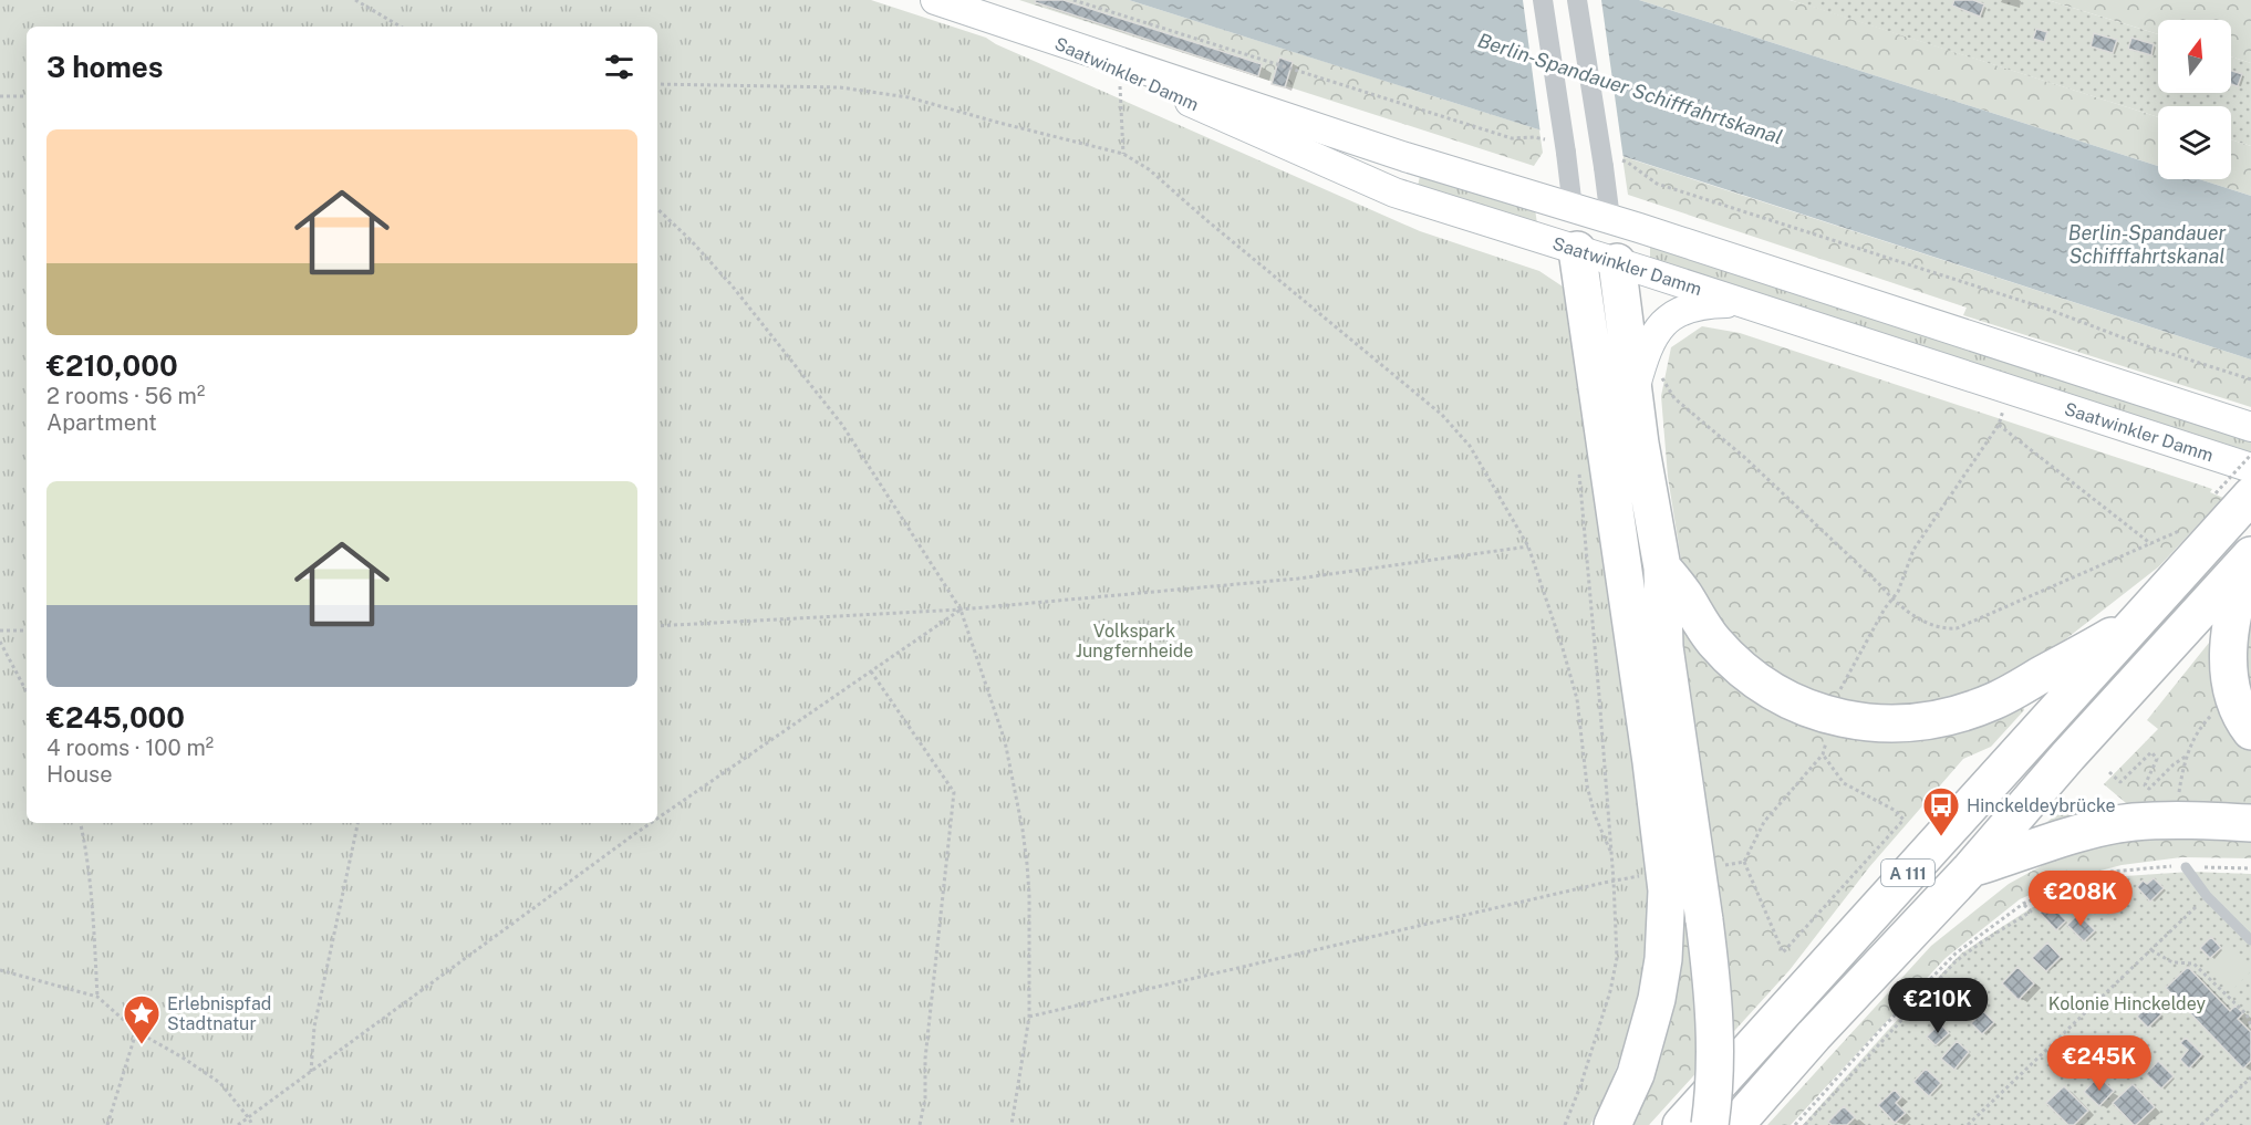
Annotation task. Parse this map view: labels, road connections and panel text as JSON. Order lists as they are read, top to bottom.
{
  "streets": {
    "highway": ["A 111"],
    "main road": ["Saatwinkler Damm"]
  },
  "water": ["Berlin-Spandauer Schifffahrtskanal"],
  "parks": ["Volkspark Jungfernheide", "Kolonie Hinckeldey"],
  "places": {
    "bus stop": ["Hinckeldeybrücke"],
    "place": ["Erlebnispfad Stadtnatur"]
  },
  "north": "top",
  "page": {
    "heading": "3 homes",
    "list": [
      {
        "name": "€210,000",
        "note": "2 rooms · 56 m² · Apartment"
      },
      {
        "name": "€245,000",
        "note": "4 rooms · 100 m² · House"
      }
    ],
    "price": ["€208K", "€210K", "€245K"]
  }
}
